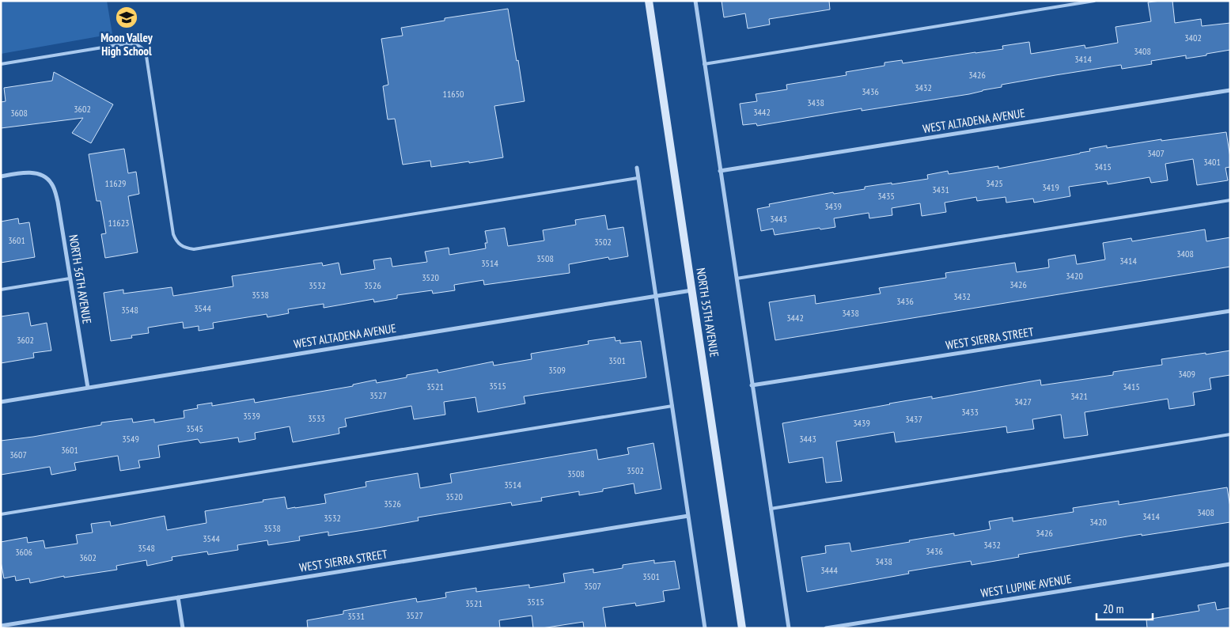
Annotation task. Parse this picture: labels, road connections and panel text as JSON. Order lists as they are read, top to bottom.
{
  "streets": {
    "main road": ["NORTH 35TH AVENUE"],
    "street": [
      "WEST ALTADENA AVENUE",
      "NORTH 36TH AVENUE",
      "WEST SIERRA STREET",
      "WEST LUPINE AVENUE"
    ]
  },
  "crossings": [
    ["WEST ALTADENA AVENUE", "NORTH 36TH AVENUE"],
    ["WEST ALTADENA AVENUE", "NORTH 35TH AVENUE"]
  ],
  "places": {
    "school or university": ["Moon Valley High School"]
  },
  "house_numbers": [
    "3402",
    "3408",
    "3414",
    "3426",
    "3432",
    "3436",
    "11650",
    "3438",
    "3602",
    "3442",
    "3608",
    "3407",
    "3401",
    "3415",
    "11629",
    "3425",
    "3419",
    "3431",
    "3435",
    "3439",
    "3443",
    "11623",
    "3601",
    "3502",
    "3408",
    "3508",
    "3414",
    "3514",
    "3420",
    "3520",
    "3426",
    "3532",
    "3526",
    "3538",
    "3432",
    "3436",
    "3544",
    "3548",
    "3438",
    "3442",
    "3602",
    "3501",
    "3509",
    "3409",
    "3515",
    "3521",
    "3415",
    "3527",
    "3421",
    "3427",
    "3433",
    "3539",
    "3533",
    "3437",
    "3439",
    "3545",
    "3549",
    "3443",
    "3601",
    "3607",
    "3502",
    "3508",
    "3514",
    "3520",
    "3526",
    "3408",
    "3414",
    "3532",
    "3420",
    "3538",
    "3426",
    "3544",
    "3432",
    "3548",
    "3436",
    "3606",
    "3602",
    "3438",
    "3444",
    "3501",
    "3507",
    "3515",
    "3521",
    "3527",
    "3531"
  ],
  "scale_bar": "20 m"
}
